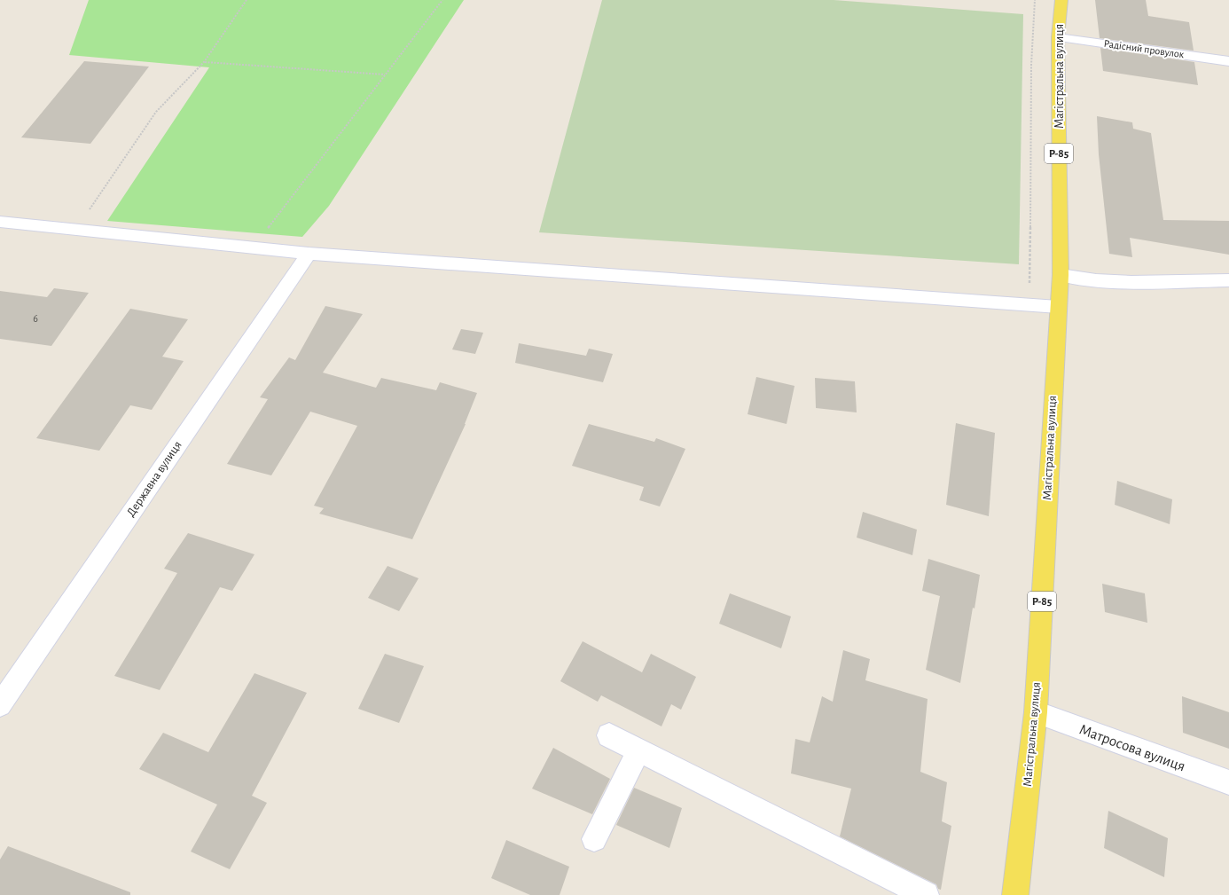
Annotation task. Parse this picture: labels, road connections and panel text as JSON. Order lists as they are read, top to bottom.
{
  "streets": {
    "main road": ["Магістральна вулиця", "Р-85"],
    "street": ["Радісний провулок", "Державна вулиця", "Матросова вулиця"]
  },
  "crossings": [
    ["Радісний провулок", "Магістральна вулиця"],
    ["Магістральна вулиця", "Матросова вулиця"]
  ],
  "house_numbers": ["6"]
}
